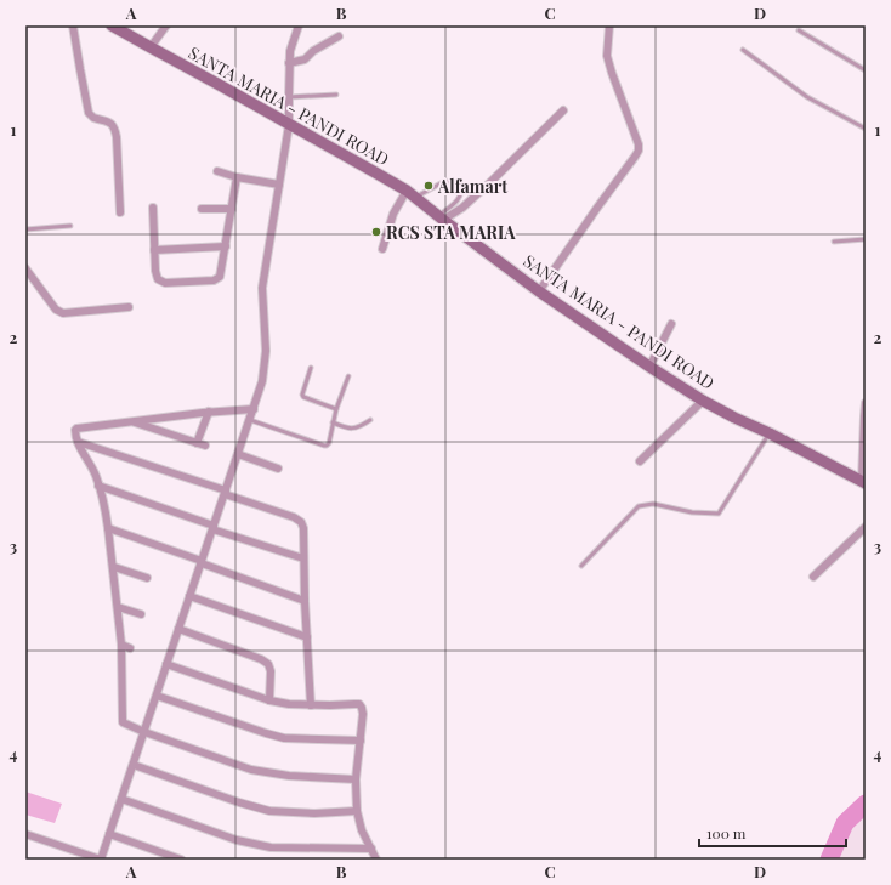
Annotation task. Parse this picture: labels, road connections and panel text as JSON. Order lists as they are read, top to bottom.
{
  "streets": {
    "main road": ["SANTA MARIA - PANDI ROAD"]
  },
  "places": ["Alfamart", "RCS STA MARIA"],
  "scale_bar": "100 m",
  "grid": {
    "columns": [
      "A",
      "B",
      "C",
      "D"
    ],
    "rows": [
      "1",
      "2",
      "3",
      "4"
    ]
  }
}
